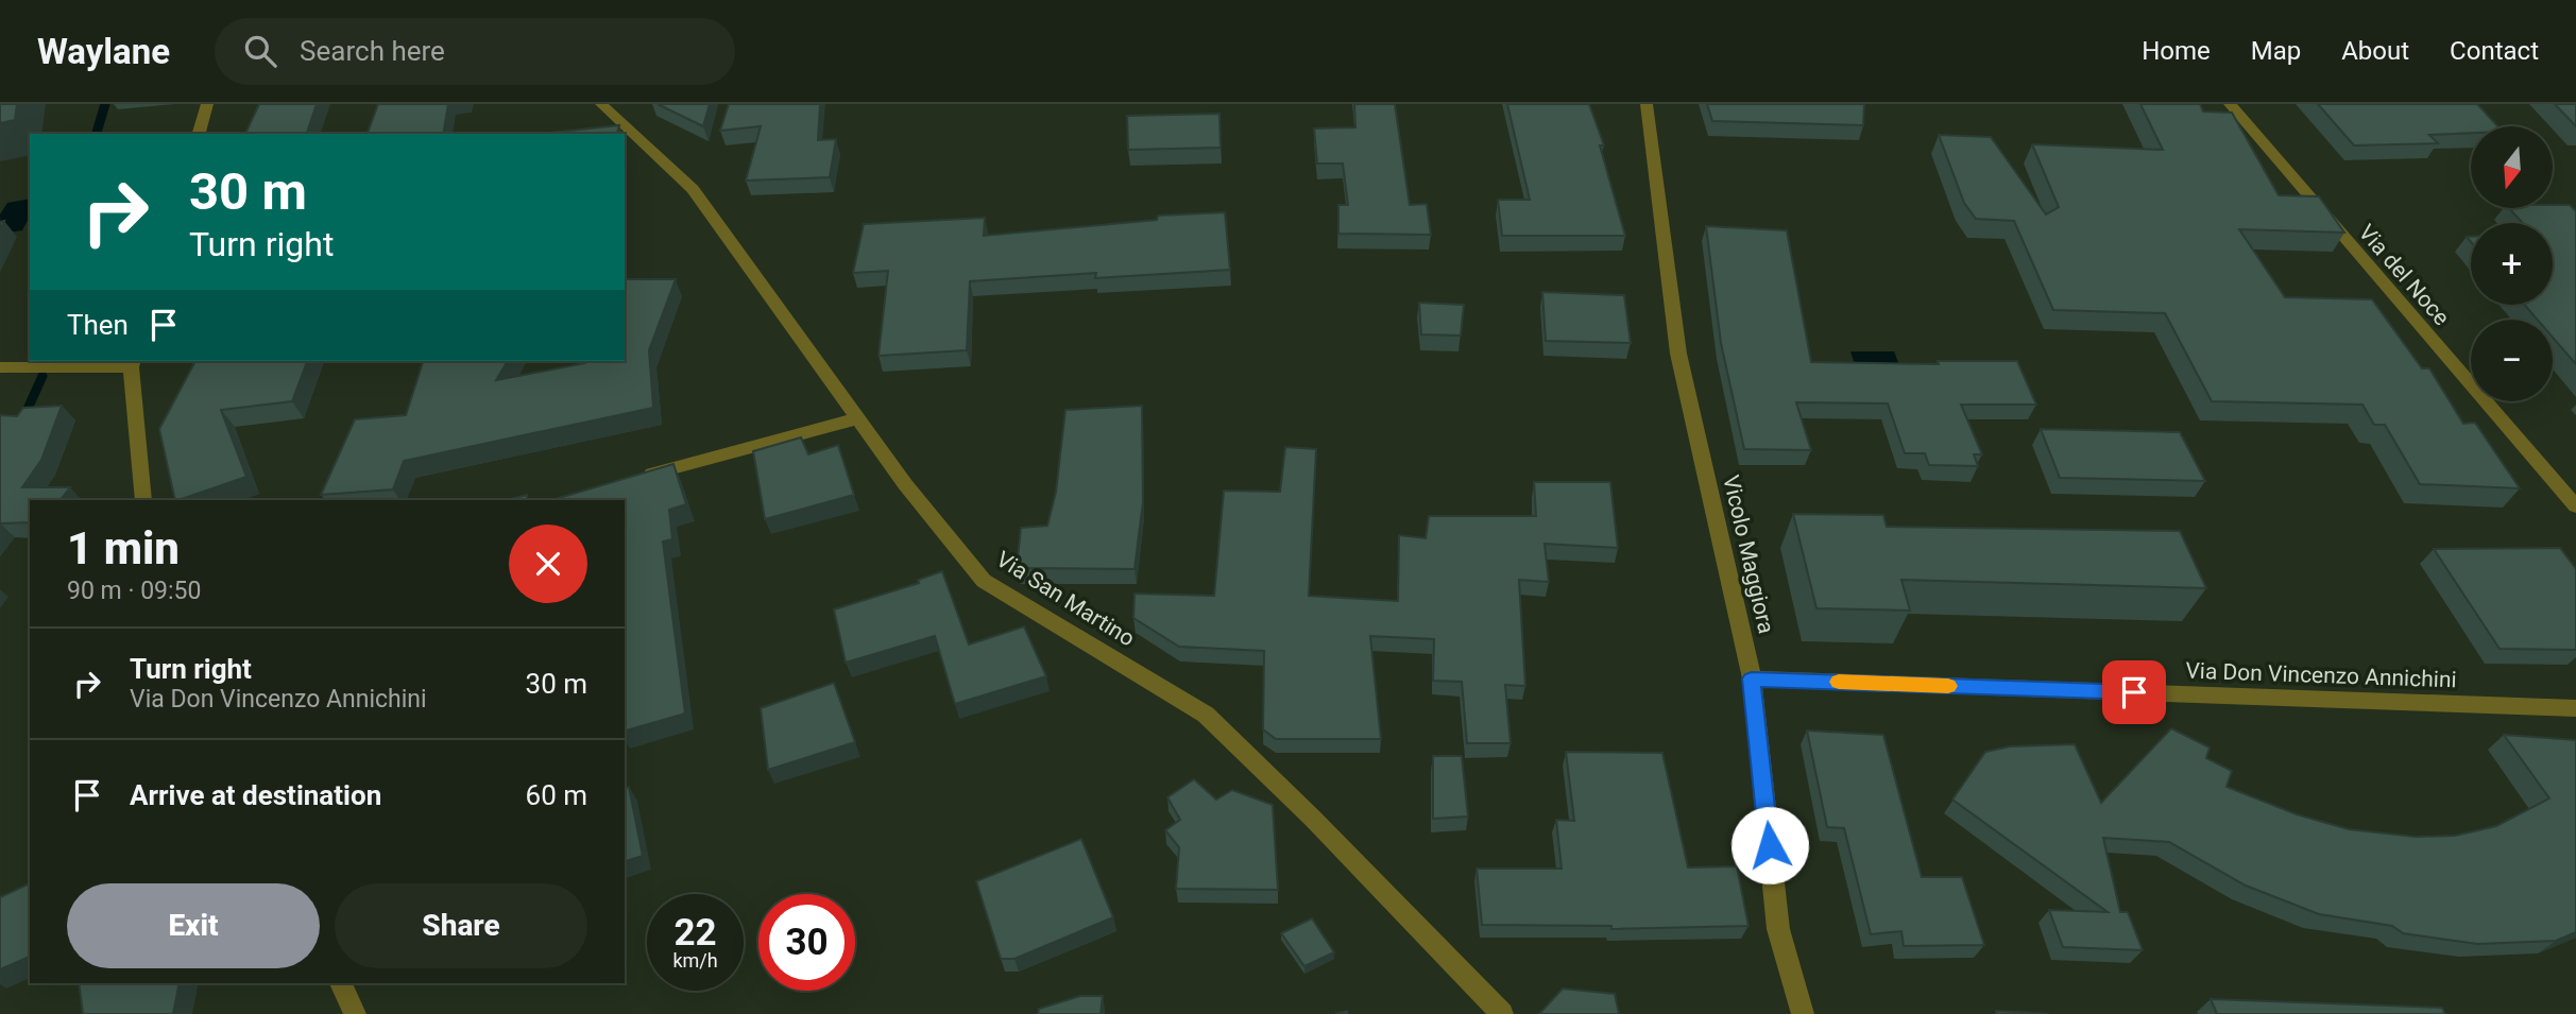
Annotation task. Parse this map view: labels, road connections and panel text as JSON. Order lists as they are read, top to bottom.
{
  "streets": {
    "street": [
      "Via del Noce",
      "Vicolo Maggiora",
      "Via San Martino",
      "Via Don Vincenzo Annichini"
    ]
  },
  "crossings": [
    ["Vicolo Maggiora", "Via Don Vincenzo Annichini"]
  ],
  "north": "bottom",
  "page": {
    "header": "Waylane",
    "search": "Search here",
    "nav": [
      "Home",
      "Map",
      "About",
      "Contact"
    ],
    "map_buttons": ["+", "−"],
    "turn": ["30 m", "Turn right"],
    "then": "Then",
    "heading": ["1 min", "90 m · 09:50"],
    "list": [
      {
        "name": "Turn right",
        "note": "Via Don Vincenzo Annichini",
        "value": "30 m"
      },
      {
        "name": "Arrive at destination",
        "value": "60 m"
      }
    ],
    "buttons": ["Exit", "Share"],
    "speed": "22 km/h",
    "limit": "30"
  }
}
